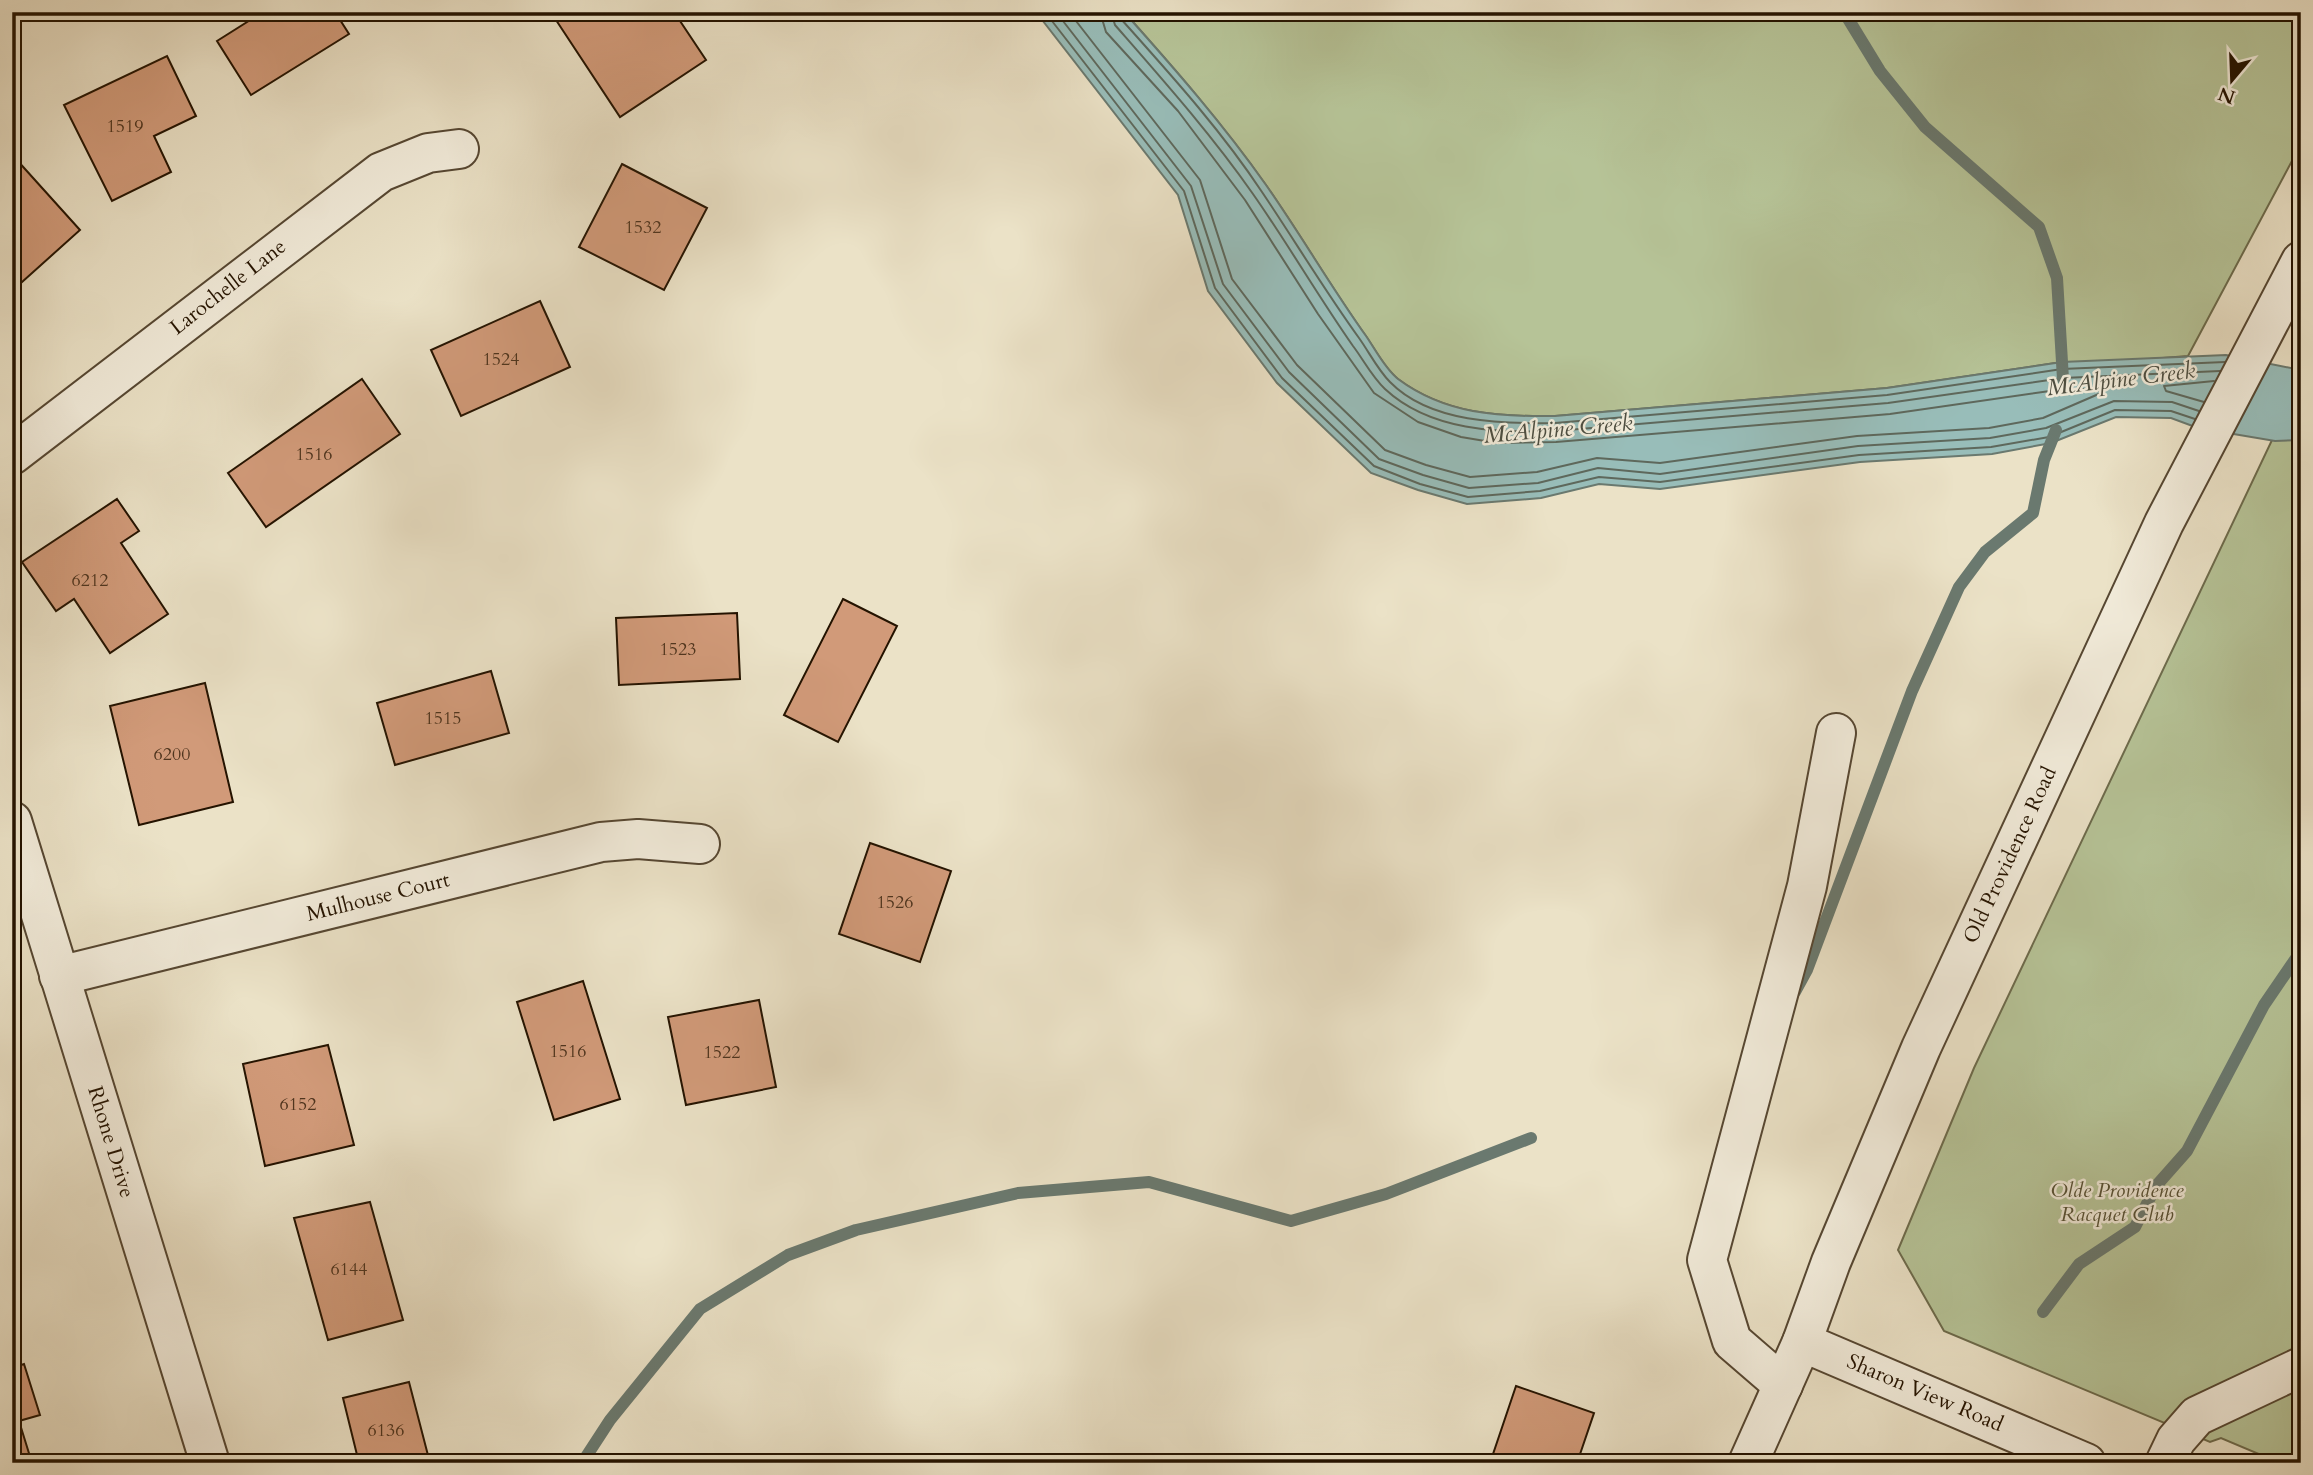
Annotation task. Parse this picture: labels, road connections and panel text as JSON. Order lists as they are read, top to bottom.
{
  "streets": {
    "street": [
      "Larochelle Lane",
      "Old Providence Road",
      "Mulhouse Court",
      "Rhone Drive",
      "Sharon View Road"
    ]
  },
  "crossings": [
    ["Old Providence Road", "Sharon View Road"],
    ["Mulhouse Court", "Rhone Drive"]
  ],
  "water": ["McAlpine Creek"],
  "parks": ["Olde Providence Racquet Club"],
  "house_numbers": [
    "1519",
    "1532",
    "1524",
    "1516",
    "6212",
    "1523",
    "1515",
    "6200",
    "1526",
    "1516",
    "1522",
    "6152",
    "6144",
    "6136"
  ],
  "north": "bottom"
}
